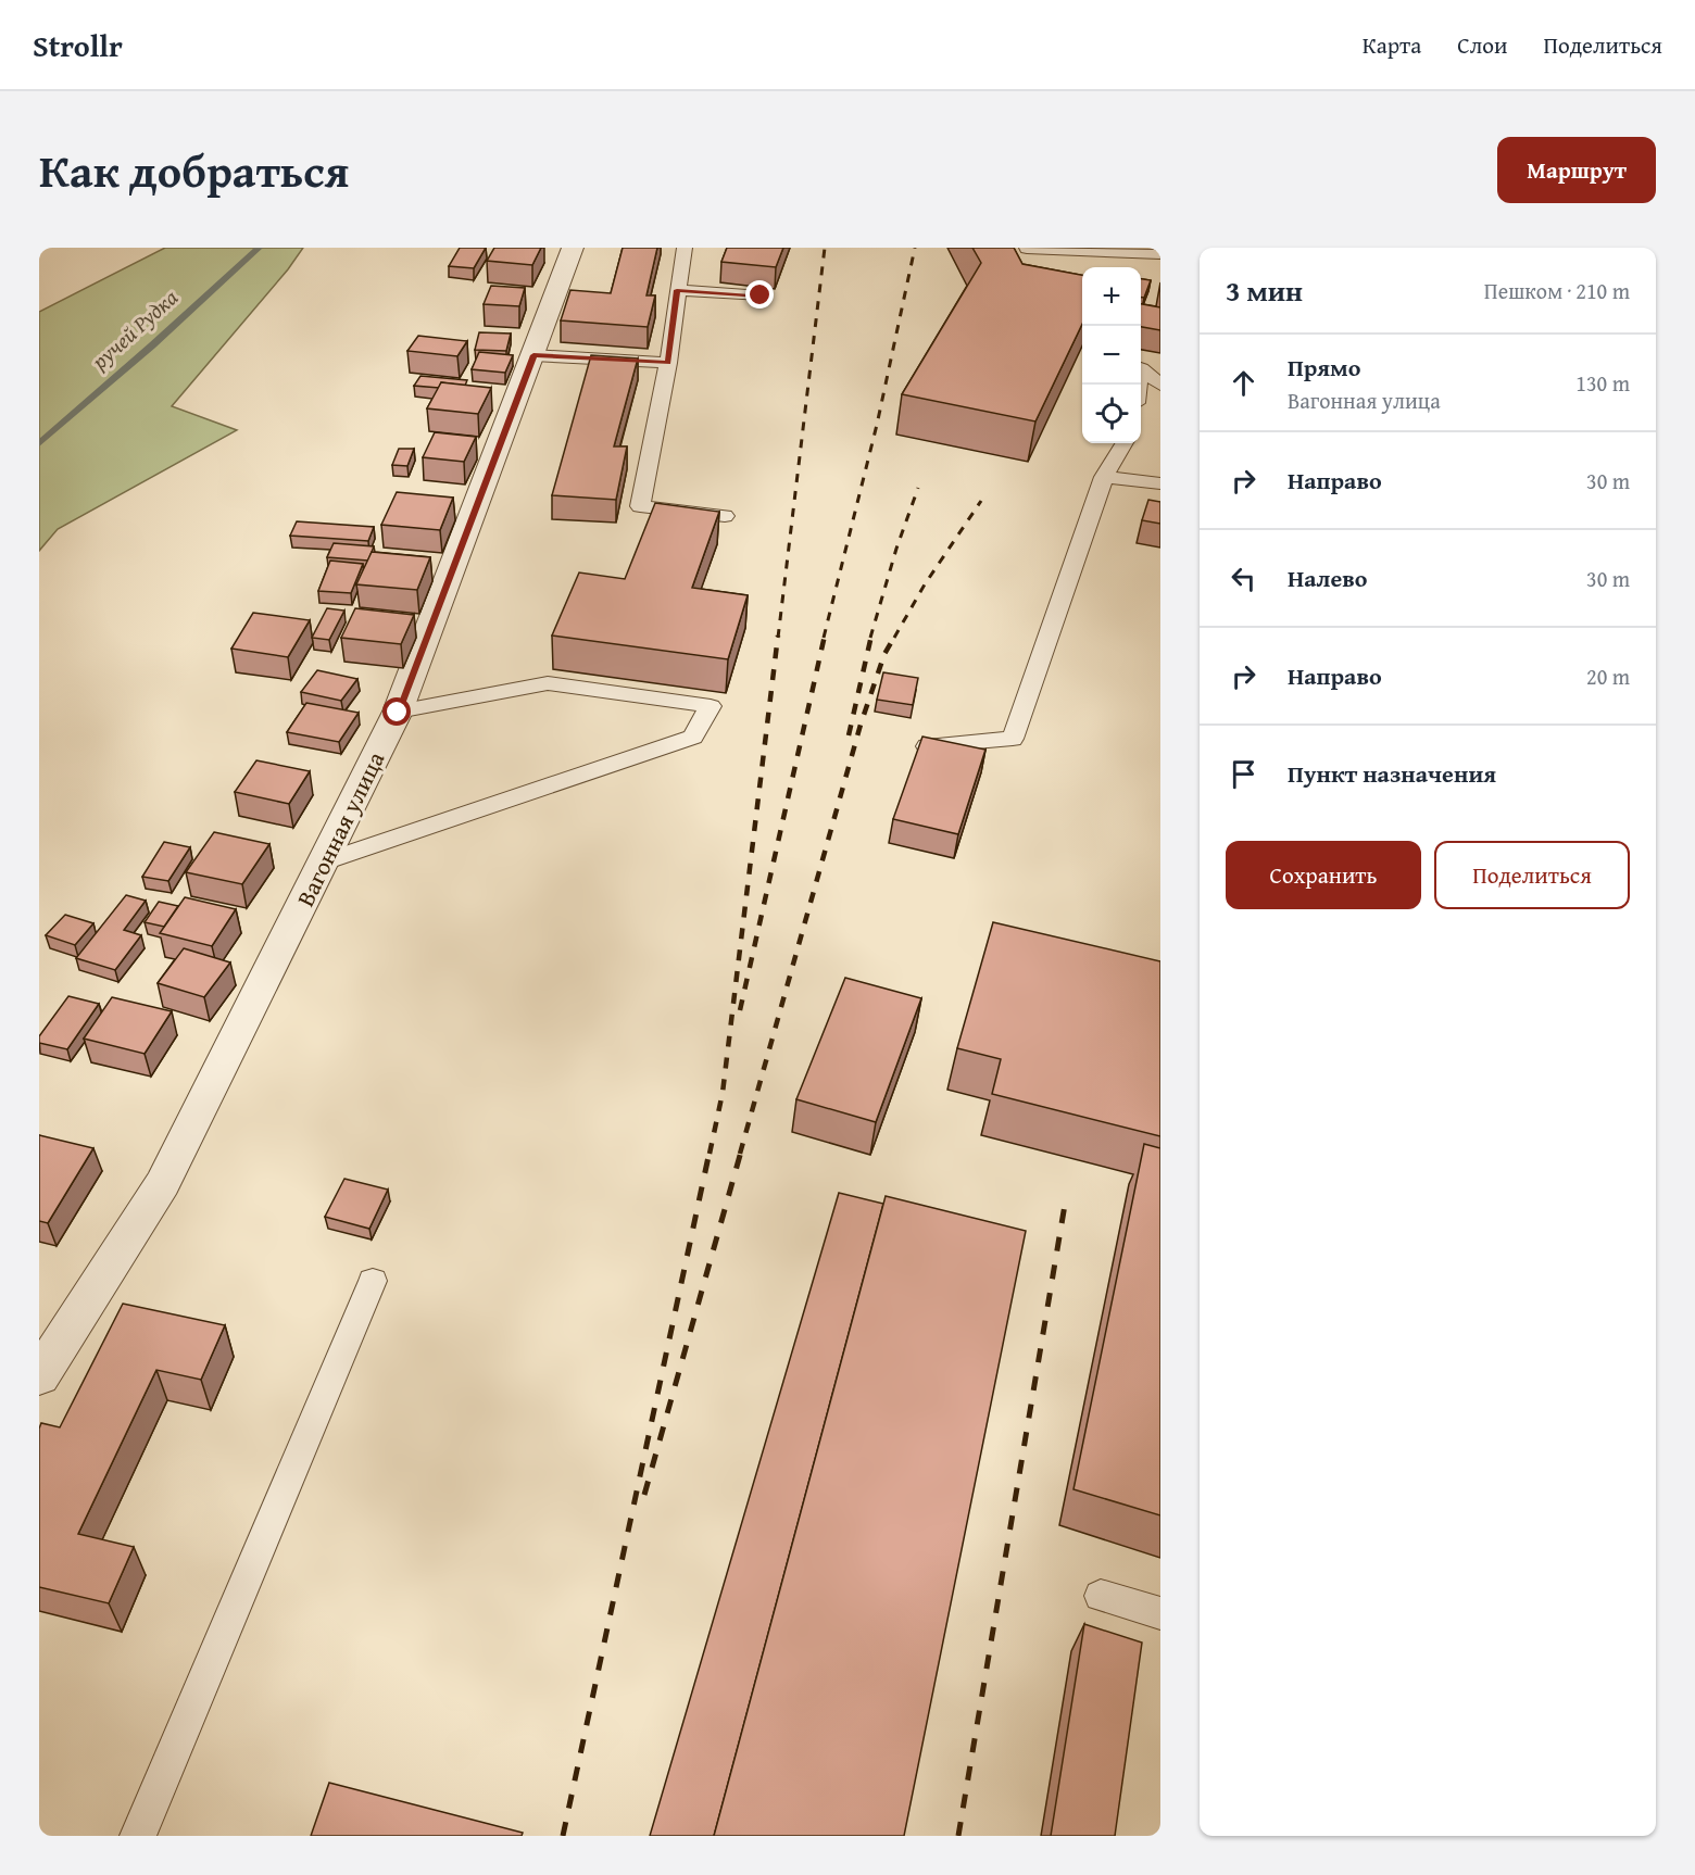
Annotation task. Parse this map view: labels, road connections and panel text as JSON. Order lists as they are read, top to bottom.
{
  "streets": {
    "street": ["Вагонная улица"]
  },
  "water": ["ручей Рудка"],
  "page": {
    "header": "Strollr",
    "nav": ["Карта", "Слои", "Поделиться"],
    "title": "Как добраться",
    "buttons": [
      "Маршрут",
      ["Сохранить", "Поделиться"]
    ],
    "heading": ["3 мин", "Пешком · 210 m"],
    "map_buttons": ["+", "−"],
    "list": [
      ["Прямо", "Вагонная улица", "130 m"],
      ["Направо", "30 m"],
      ["Налево", "30 m"],
      ["Направо", "20 m"],
      "Пункт назначения"
    ]
  }
}
